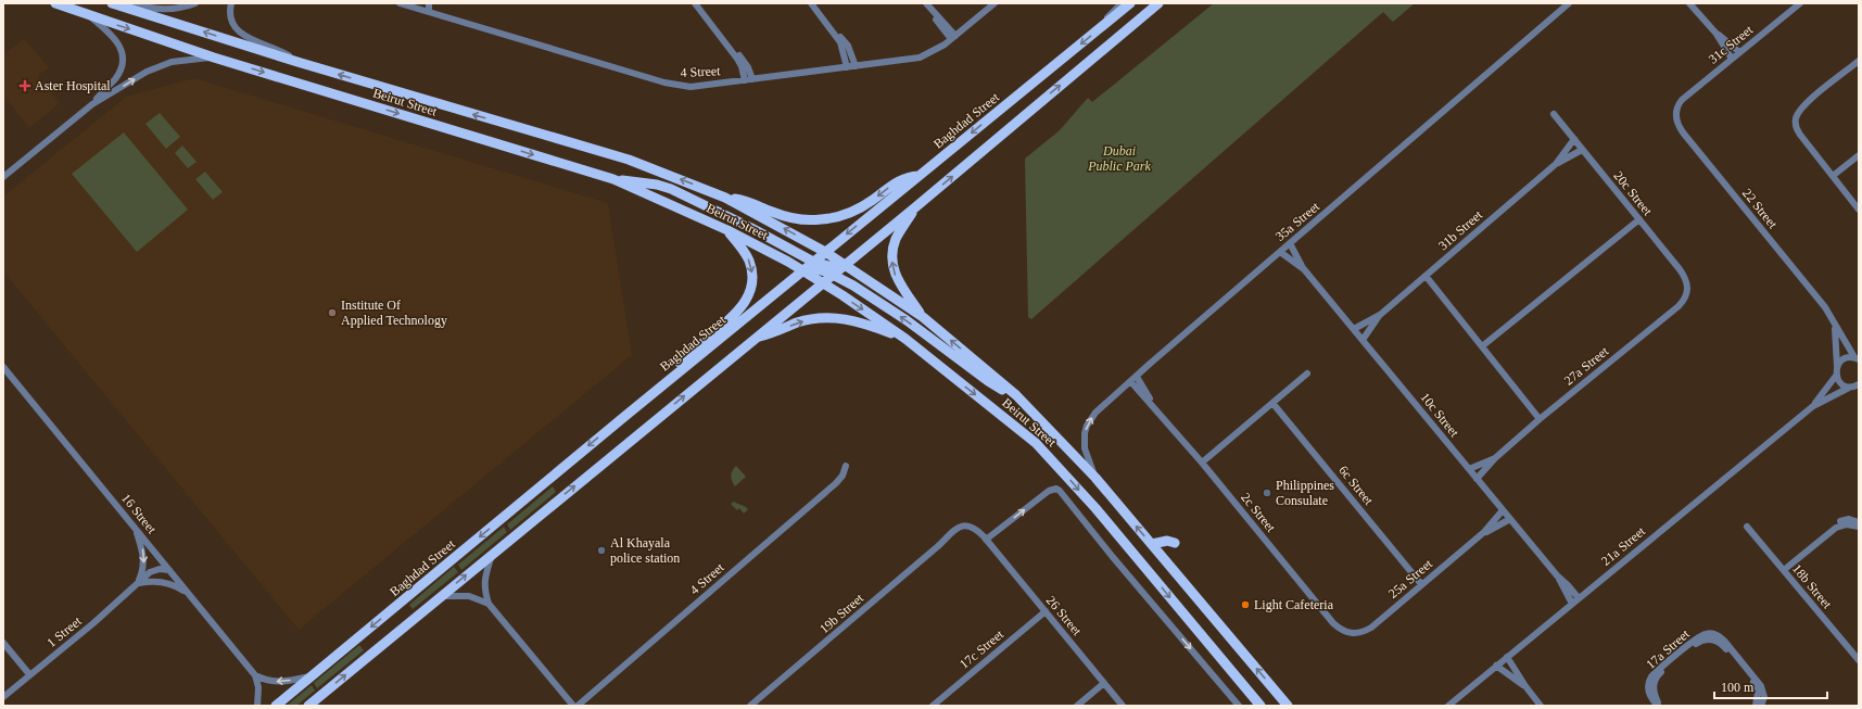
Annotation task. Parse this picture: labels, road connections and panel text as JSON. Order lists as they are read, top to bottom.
{
  "streets": {
    "main road": ["Beirut Street", "Baghdad Street"],
    "street": [
      "31c Street",
      "4 Street",
      "20c Street",
      "22 Street",
      "35a Street",
      "31b Street",
      "27a Street",
      "10c Street",
      "6c Street",
      "2c Street",
      "16 Street",
      "21a Street",
      "25a Street",
      "18b Street",
      "19b Street",
      "26 Street",
      "1 Street",
      "17c Street",
      "17a Street"
    ]
  },
  "crossings": [
    ["31c Street", "22 Street"],
    ["Beirut Street", "Baghdad Street"],
    ["Beirut Street", "35a Street"],
    ["20c Street", "31b Street"],
    ["20c Street", "27a Street"],
    ["35a Street", "10c Street"],
    ["35a Street", "2c Street"],
    ["31b Street", "10c Street"],
    ["27a Street", "10c Street"],
    ["10c Street", "21a Street"],
    ["10c Street", "25a Street"],
    ["6c Street", "25a Street"],
    ["2c Street", "25a Street"],
    ["16 Street", "1 Street"],
    ["19b Street", "26 Street"],
    ["26 Street", "17c Street"]
  ],
  "parks": ["Dubai Public Park"],
  "places": {
    "health": ["Aster Hospital"],
    "other": [
      "Institute Of Applied Technology",
      "Philippines Consulate",
      "Al Khayala police station",
      "Light Cafeteria"
    ]
  },
  "scale_bar": "100 m"
}
